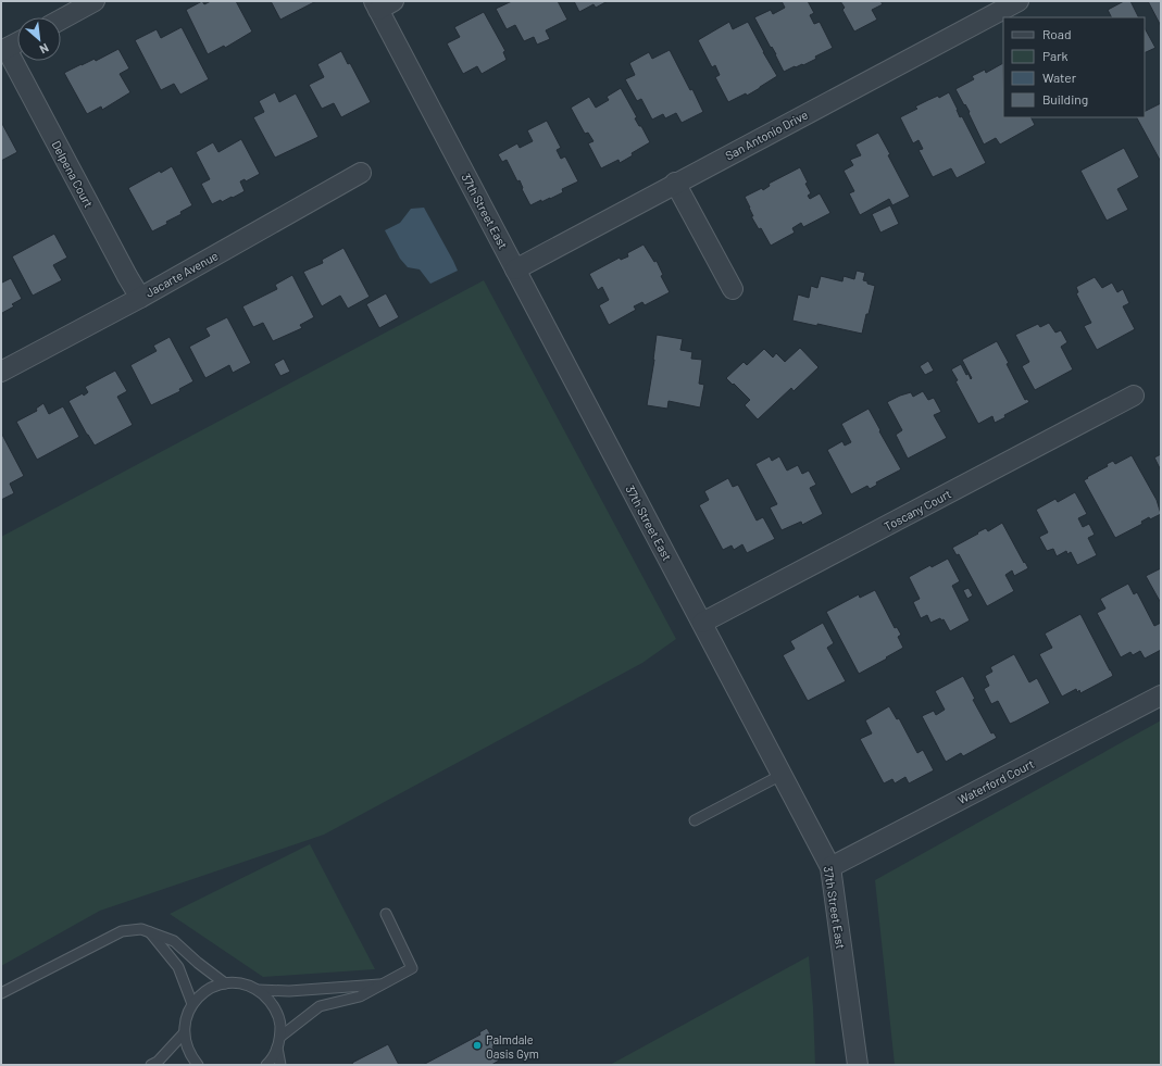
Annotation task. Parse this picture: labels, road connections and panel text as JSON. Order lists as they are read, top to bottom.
{
  "streets": {
    "street": [
      "San Antonio Drive",
      "Delpena Court",
      "37th Street East",
      "Jacarte Avenue",
      "Toscany Court",
      "Waterford Court"
    ]
  },
  "crossings": [
    ["San Antonio Drive", "37th Street East"],
    ["Delpena Court", "Jacarte Avenue"],
    ["37th Street East", "Toscany Court"],
    ["37th Street East", "Waterford Court"]
  ],
  "places": ["Palmdale Oasis Gym"],
  "legend": [
    "Road",
    "Park",
    "Water",
    "Building"
  ],
  "north": "bottom right"
}
